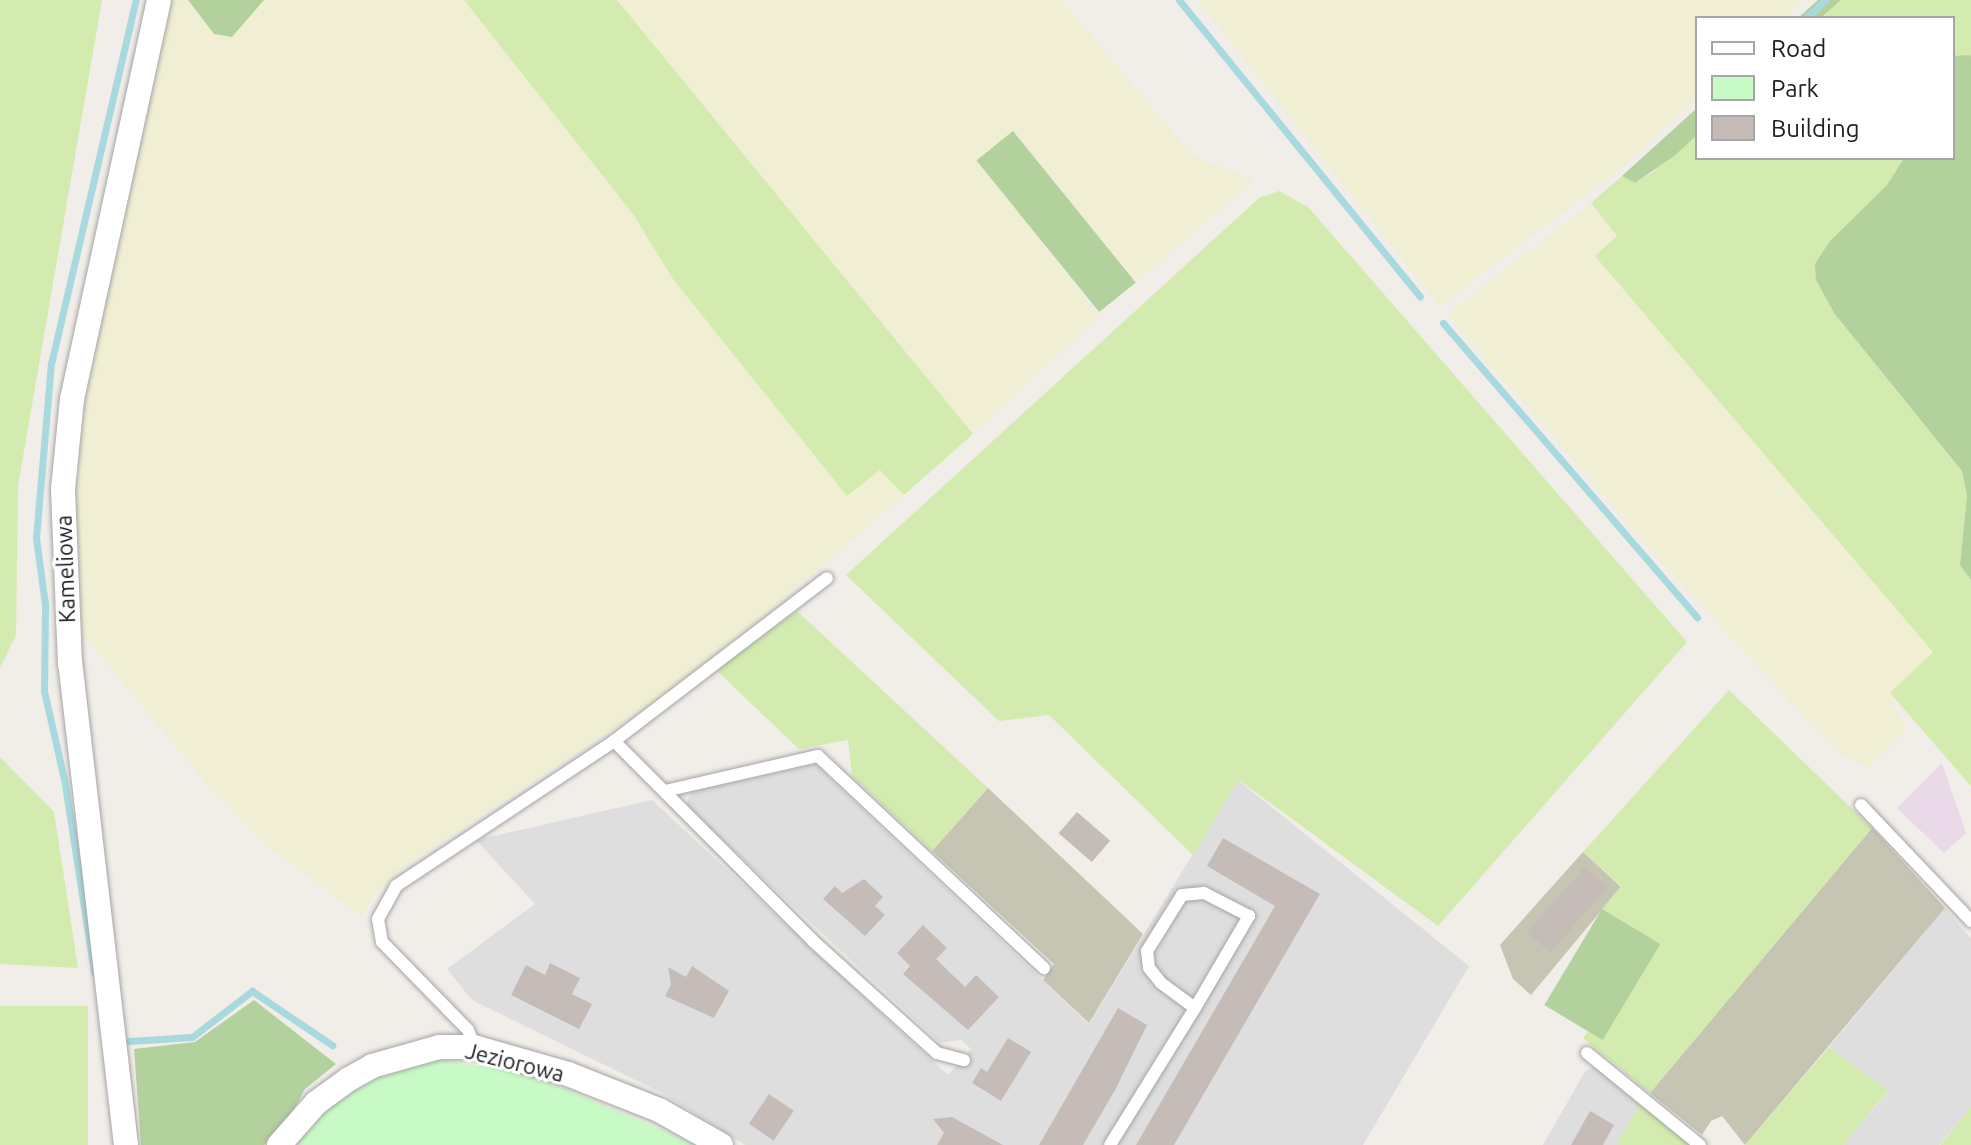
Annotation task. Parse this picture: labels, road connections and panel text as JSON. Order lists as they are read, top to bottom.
{
  "streets": {
    "street": ["Kameliowa", "Jeziorowa"]
  },
  "legend": ["Road", "Park", "Building"]
}
